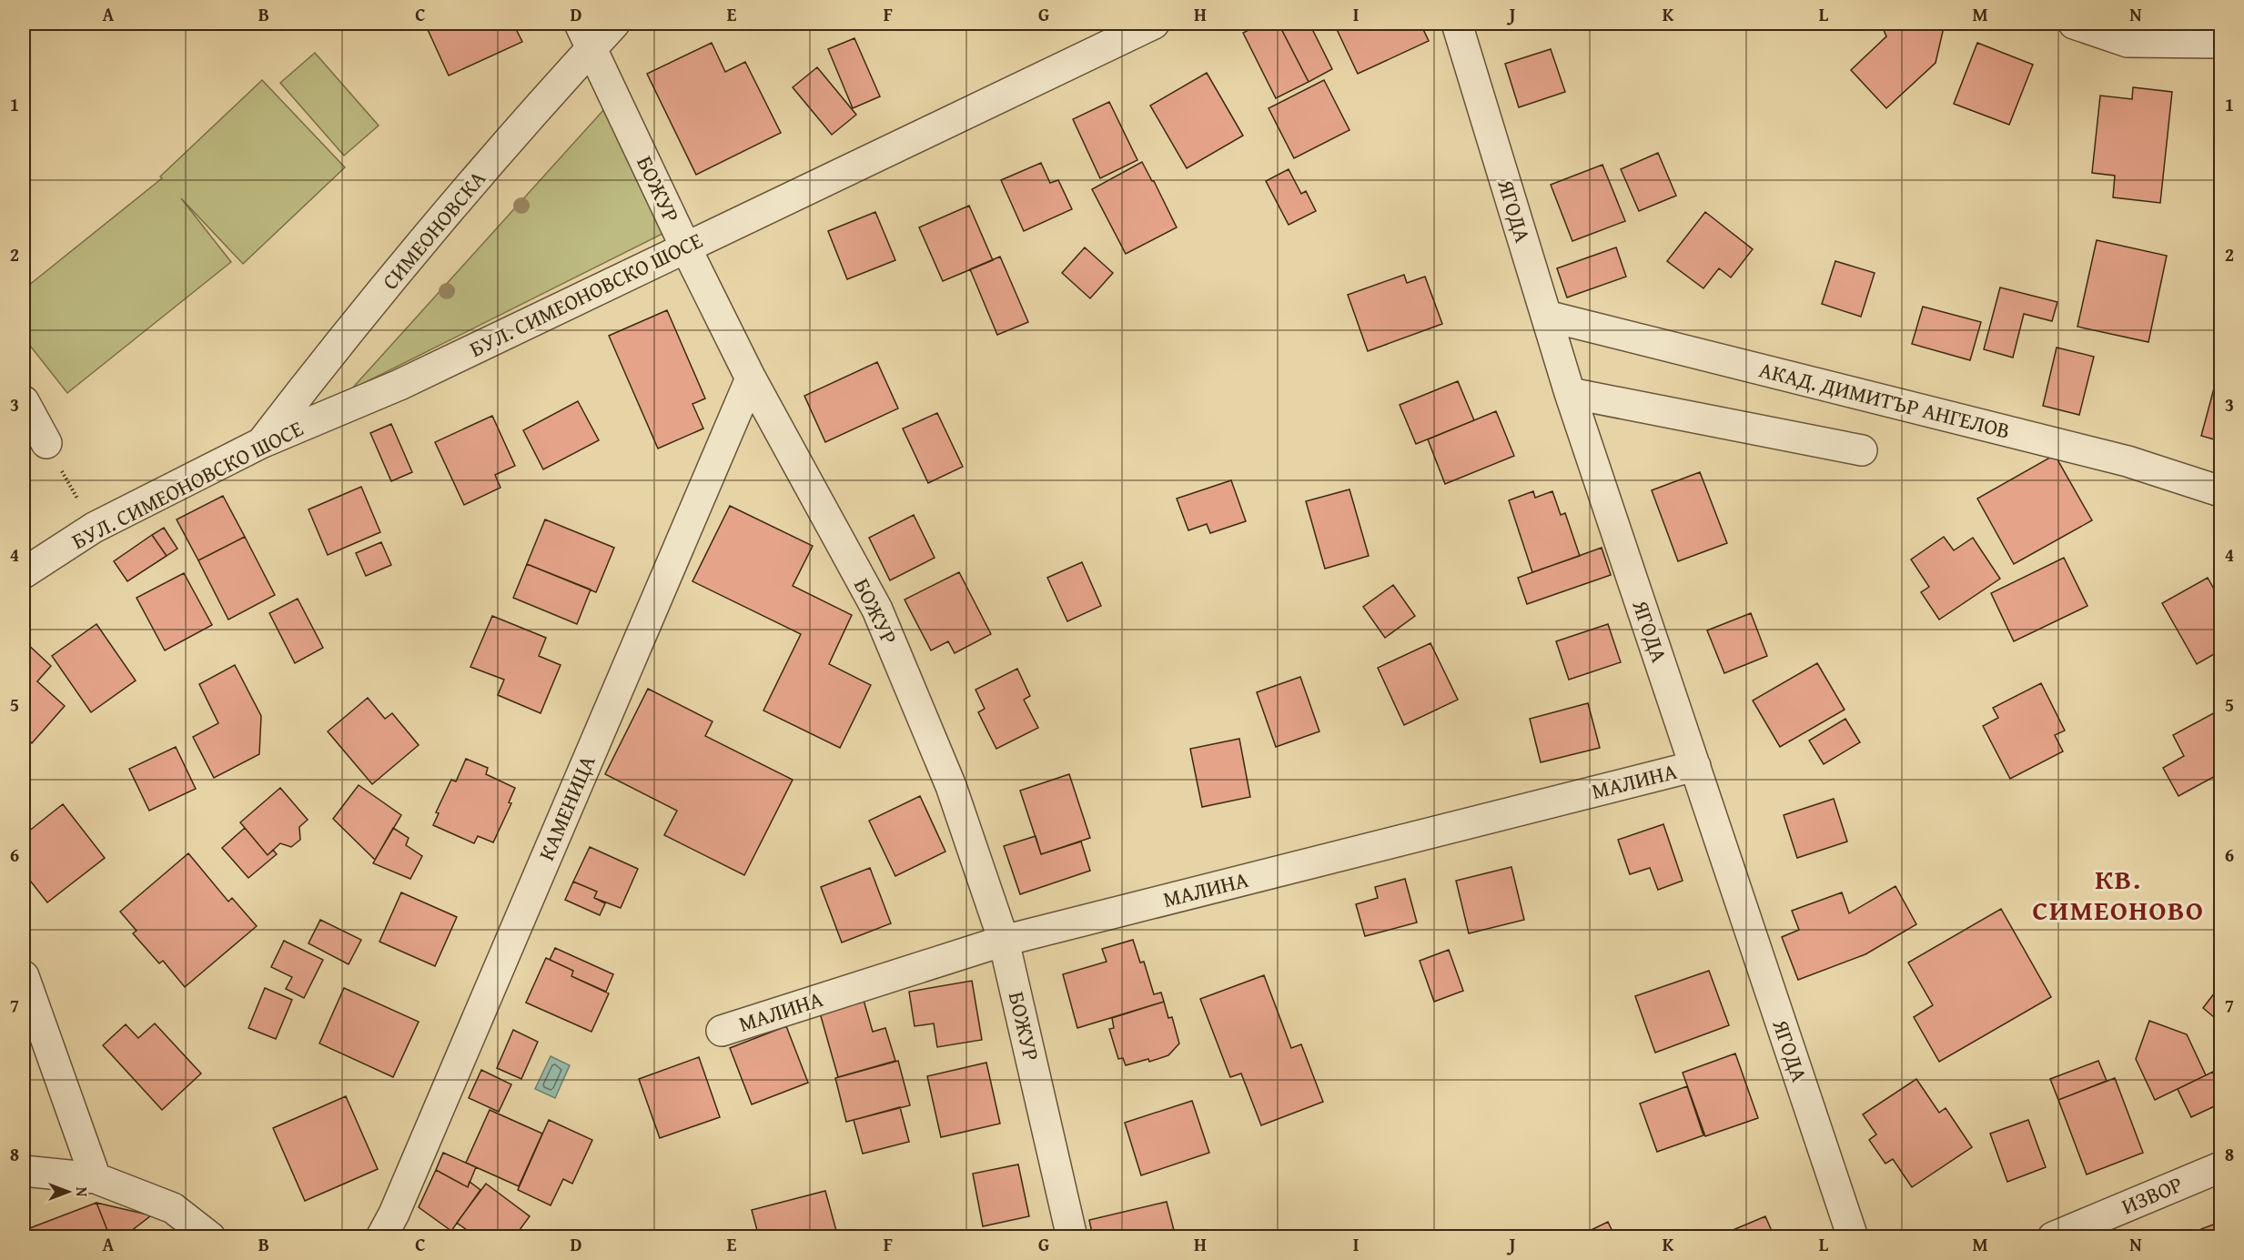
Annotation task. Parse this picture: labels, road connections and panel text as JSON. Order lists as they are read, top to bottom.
{
  "streets": {
    "street": [
      "БОЖУР",
      "ЯГОДА",
      "СИМЕОНОВСКА",
      "БУЛ. СИМЕОНОВСКО ШОСЕ",
      "АКАД. ДИМИТЪР АНГЕЛОВ",
      "МАЛИНА",
      "КАМЕНИЦА",
      "ИЗВОР"
    ]
  },
  "crossings": [
    ["БОЖУР", "СИМЕОНОВСКА"],
    ["БОЖУР", "БУЛ. СИМЕОНОВСКО ШОСЕ"],
    ["БОЖУР", "МАЛИНА"],
    ["БОЖУР", "КАМЕНИЦА"],
    ["ЯГОДА", "АКАД. ДИМИТЪР АНГЕЛОВ"],
    ["ЯГОДА", "МАЛИНА"],
    ["СИМЕОНОВСКА", "БУЛ. СИМЕОНОВСКО ШОСЕ"]
  ],
  "districts": ["КВ. СИМЕОНОВО"],
  "north": "right",
  "grid": {
    "columns": [
      "A",
      "B",
      "C",
      "D",
      "E",
      "F",
      "G",
      "H",
      "I",
      "J",
      "K",
      "L",
      "M",
      "N"
    ],
    "rows": [
      "1",
      "2",
      "3",
      "4",
      "5",
      "6",
      "7",
      "8"
    ]
  }
}
